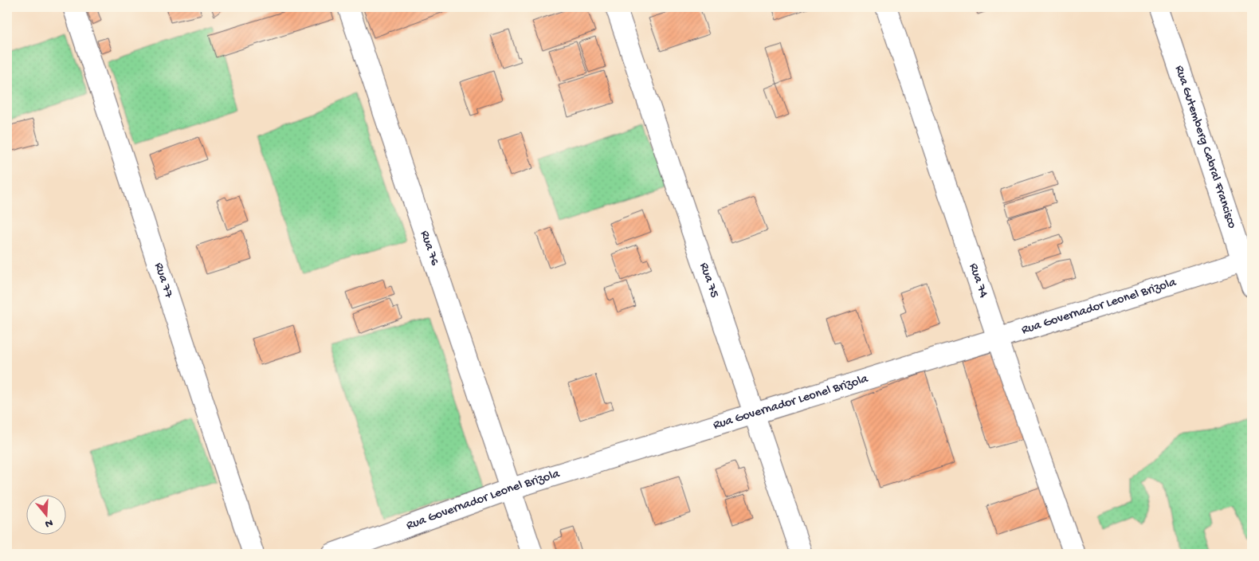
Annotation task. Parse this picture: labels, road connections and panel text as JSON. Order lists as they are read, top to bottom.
{
  "streets": {
    "street": [
      "Rua Gutemberg Cabral Francisco",
      "Rua 76",
      "Rua 77",
      "Rua 75",
      "Rua 74",
      "Rua Governador Leonel Brizola"
    ]
  },
  "crossings": [
    ["Rua Gutemberg Cabral Francisco", "Rua Governador Leonel Brizola"],
    ["Rua 76", "Rua Governador Leonel Brizola"],
    ["Rua 75", "Rua Governador Leonel Brizola"],
    ["Rua 74", "Rua Governador Leonel Brizola"]
  ],
  "north": "bottom"
}
